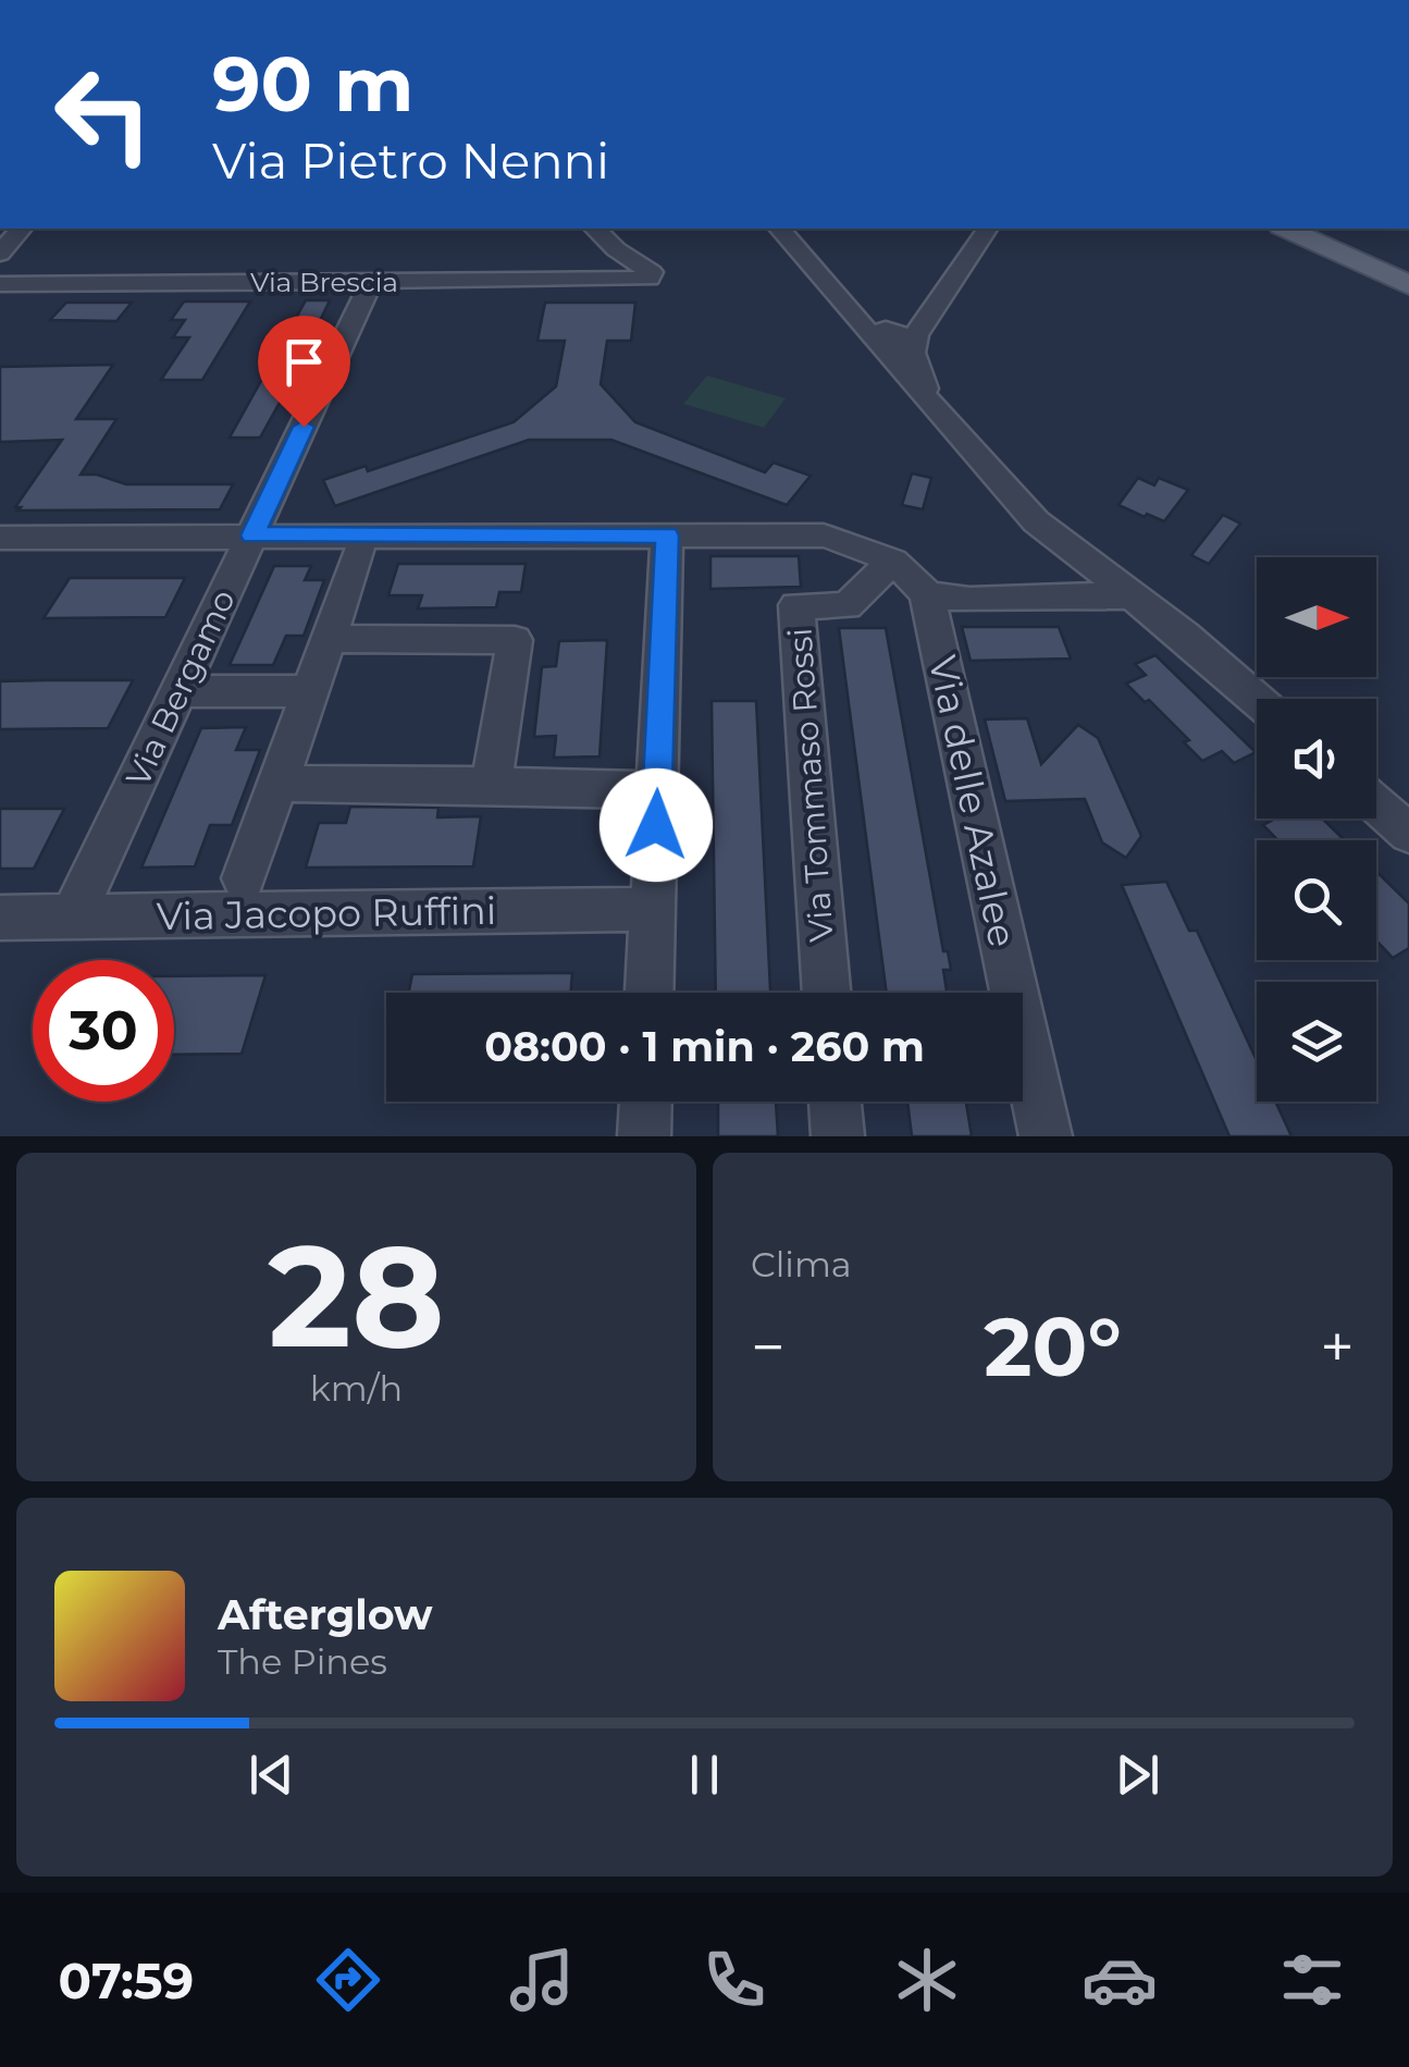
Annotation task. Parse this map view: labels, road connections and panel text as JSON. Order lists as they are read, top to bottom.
{
  "streets": {
    "street": [
      "Via Brescia",
      "Via Bergamo",
      "Via Tommaso Rossi",
      "Via delle Azalee",
      "Via Jacopo Ruffini"
    ]
  },
  "crossings": [
    ["Via Brescia", "Via Bergamo"],
    ["Via Bergamo", "Via Jacopo Ruffini"]
  ],
  "north": "right",
  "page": {
    "turn": ["90 m", "Via Pietro Nenni"],
    "limit": "30",
    "trip": "08:00 · 1 min · 260 m",
    "tile": [
      ["28", "km/h"],
      "Clima"
    ],
    "heat": ["−", "20°", "+"],
    "song": ["Afterglow", "The Pines"],
    "tabs": "07:59"
  }
}
